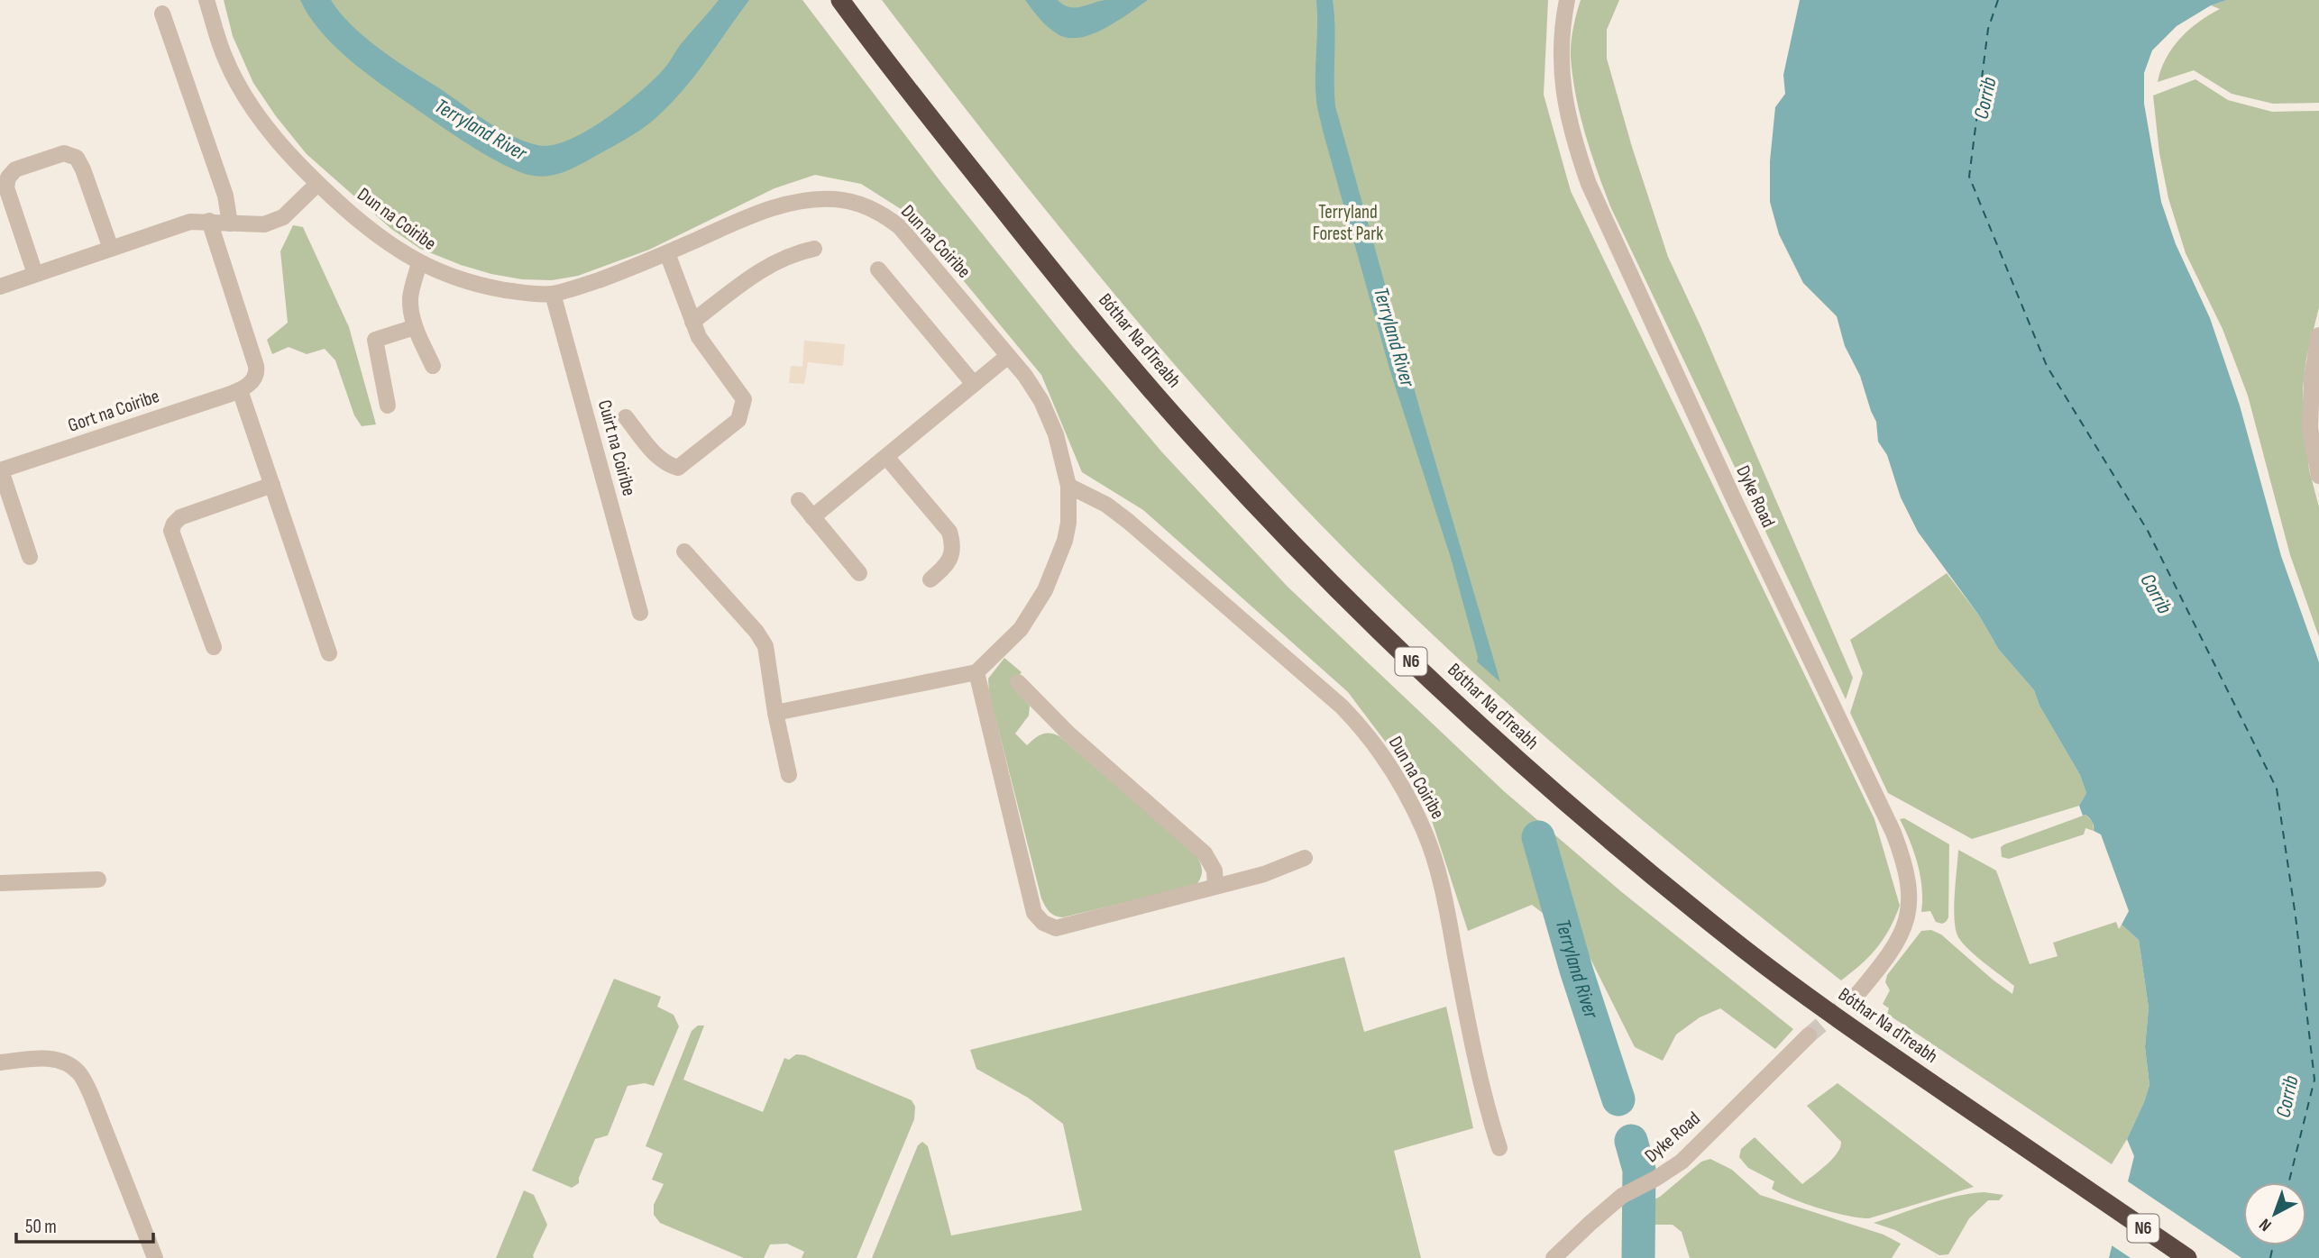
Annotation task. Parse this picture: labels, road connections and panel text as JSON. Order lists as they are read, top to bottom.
{
  "streets": {
    "highway": ["Bóthar Na dTreabh", "N6"],
    "street": [
      "Dun na Coiribe",
      "Gort na Coiribe",
      "Cuirt na Coiribe",
      "Dyke Road"
    ]
  },
  "crossings": [
    ["Dun na Coiribe", "Cuirt na Coiribe"]
  ],
  "water": ["Corrib", "Terryland River"],
  "parks": ["Terryland Forest Park"],
  "scale_bar": "50 m",
  "north": "bottom left"
}
